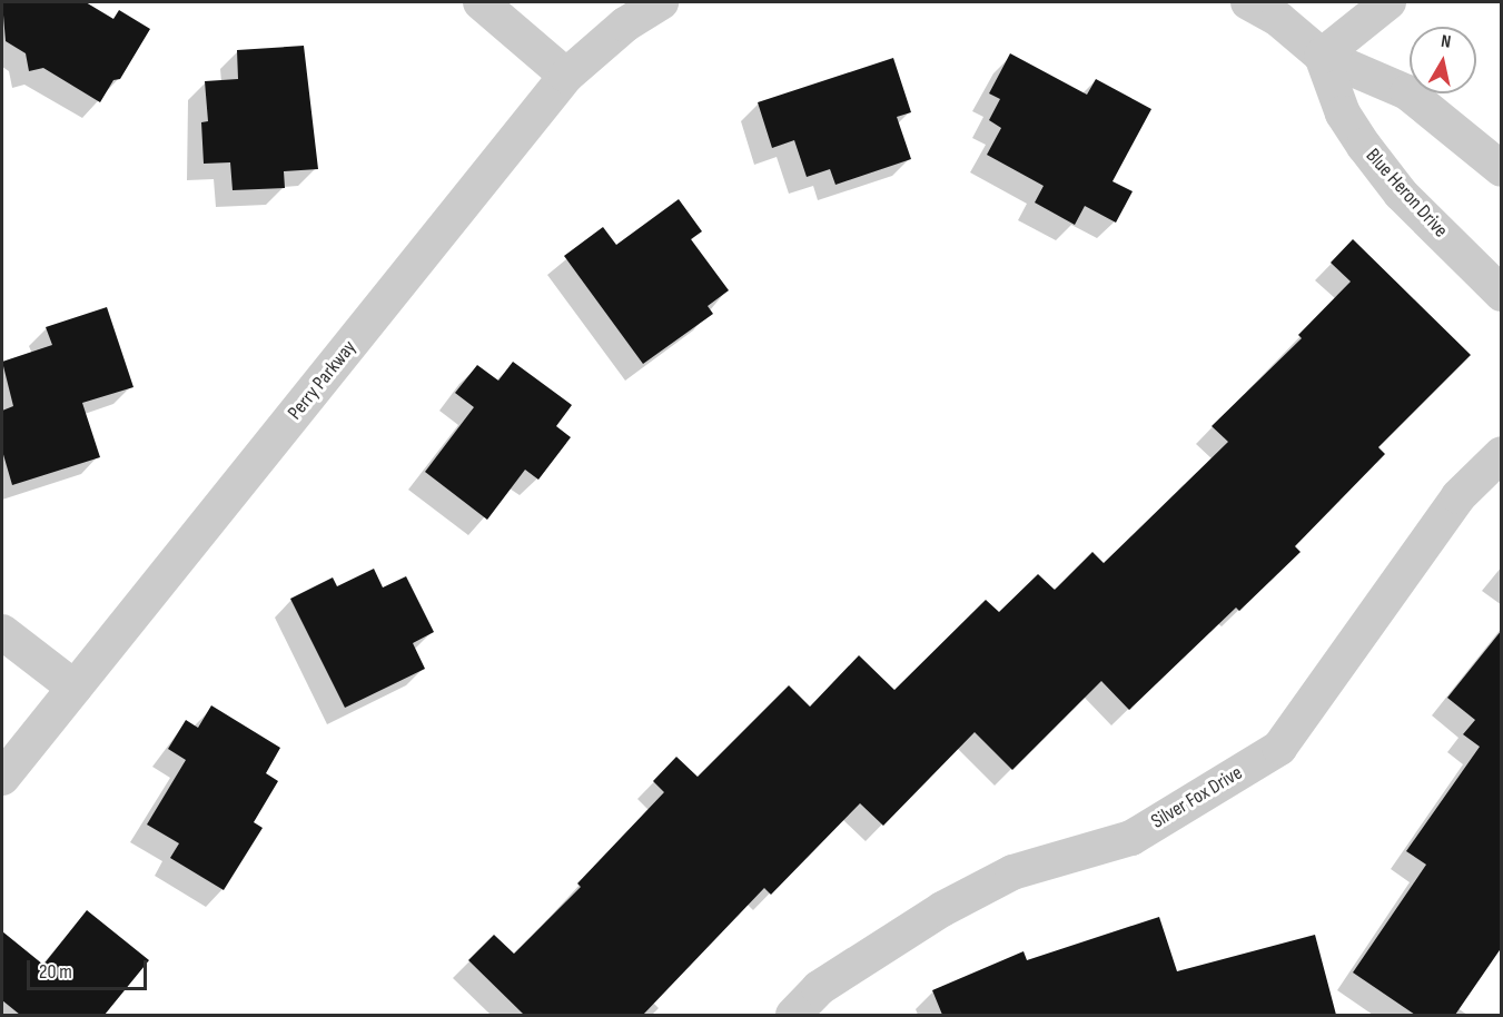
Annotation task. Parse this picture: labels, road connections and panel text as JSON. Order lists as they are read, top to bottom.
{
  "streets": {
    "street": ["Blue Heron Drive", "Perry Parkway", "Silver Fox Drive"]
  },
  "scale_bar": "20 m",
  "north": "top"
}
